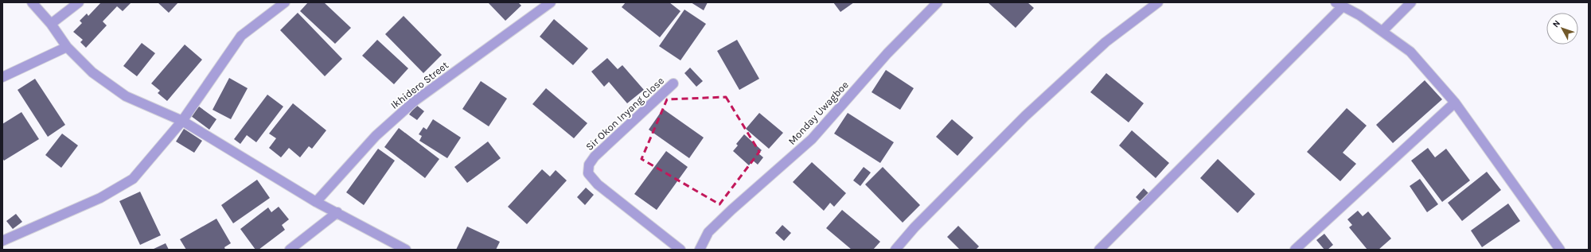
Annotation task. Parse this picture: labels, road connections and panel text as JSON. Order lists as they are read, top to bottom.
{
  "streets": {
    "street": ["Ikhidero Street", "Monday Uwagboe", "Sir Okon Inyang Close"]
  },
  "north": "top left"
}
